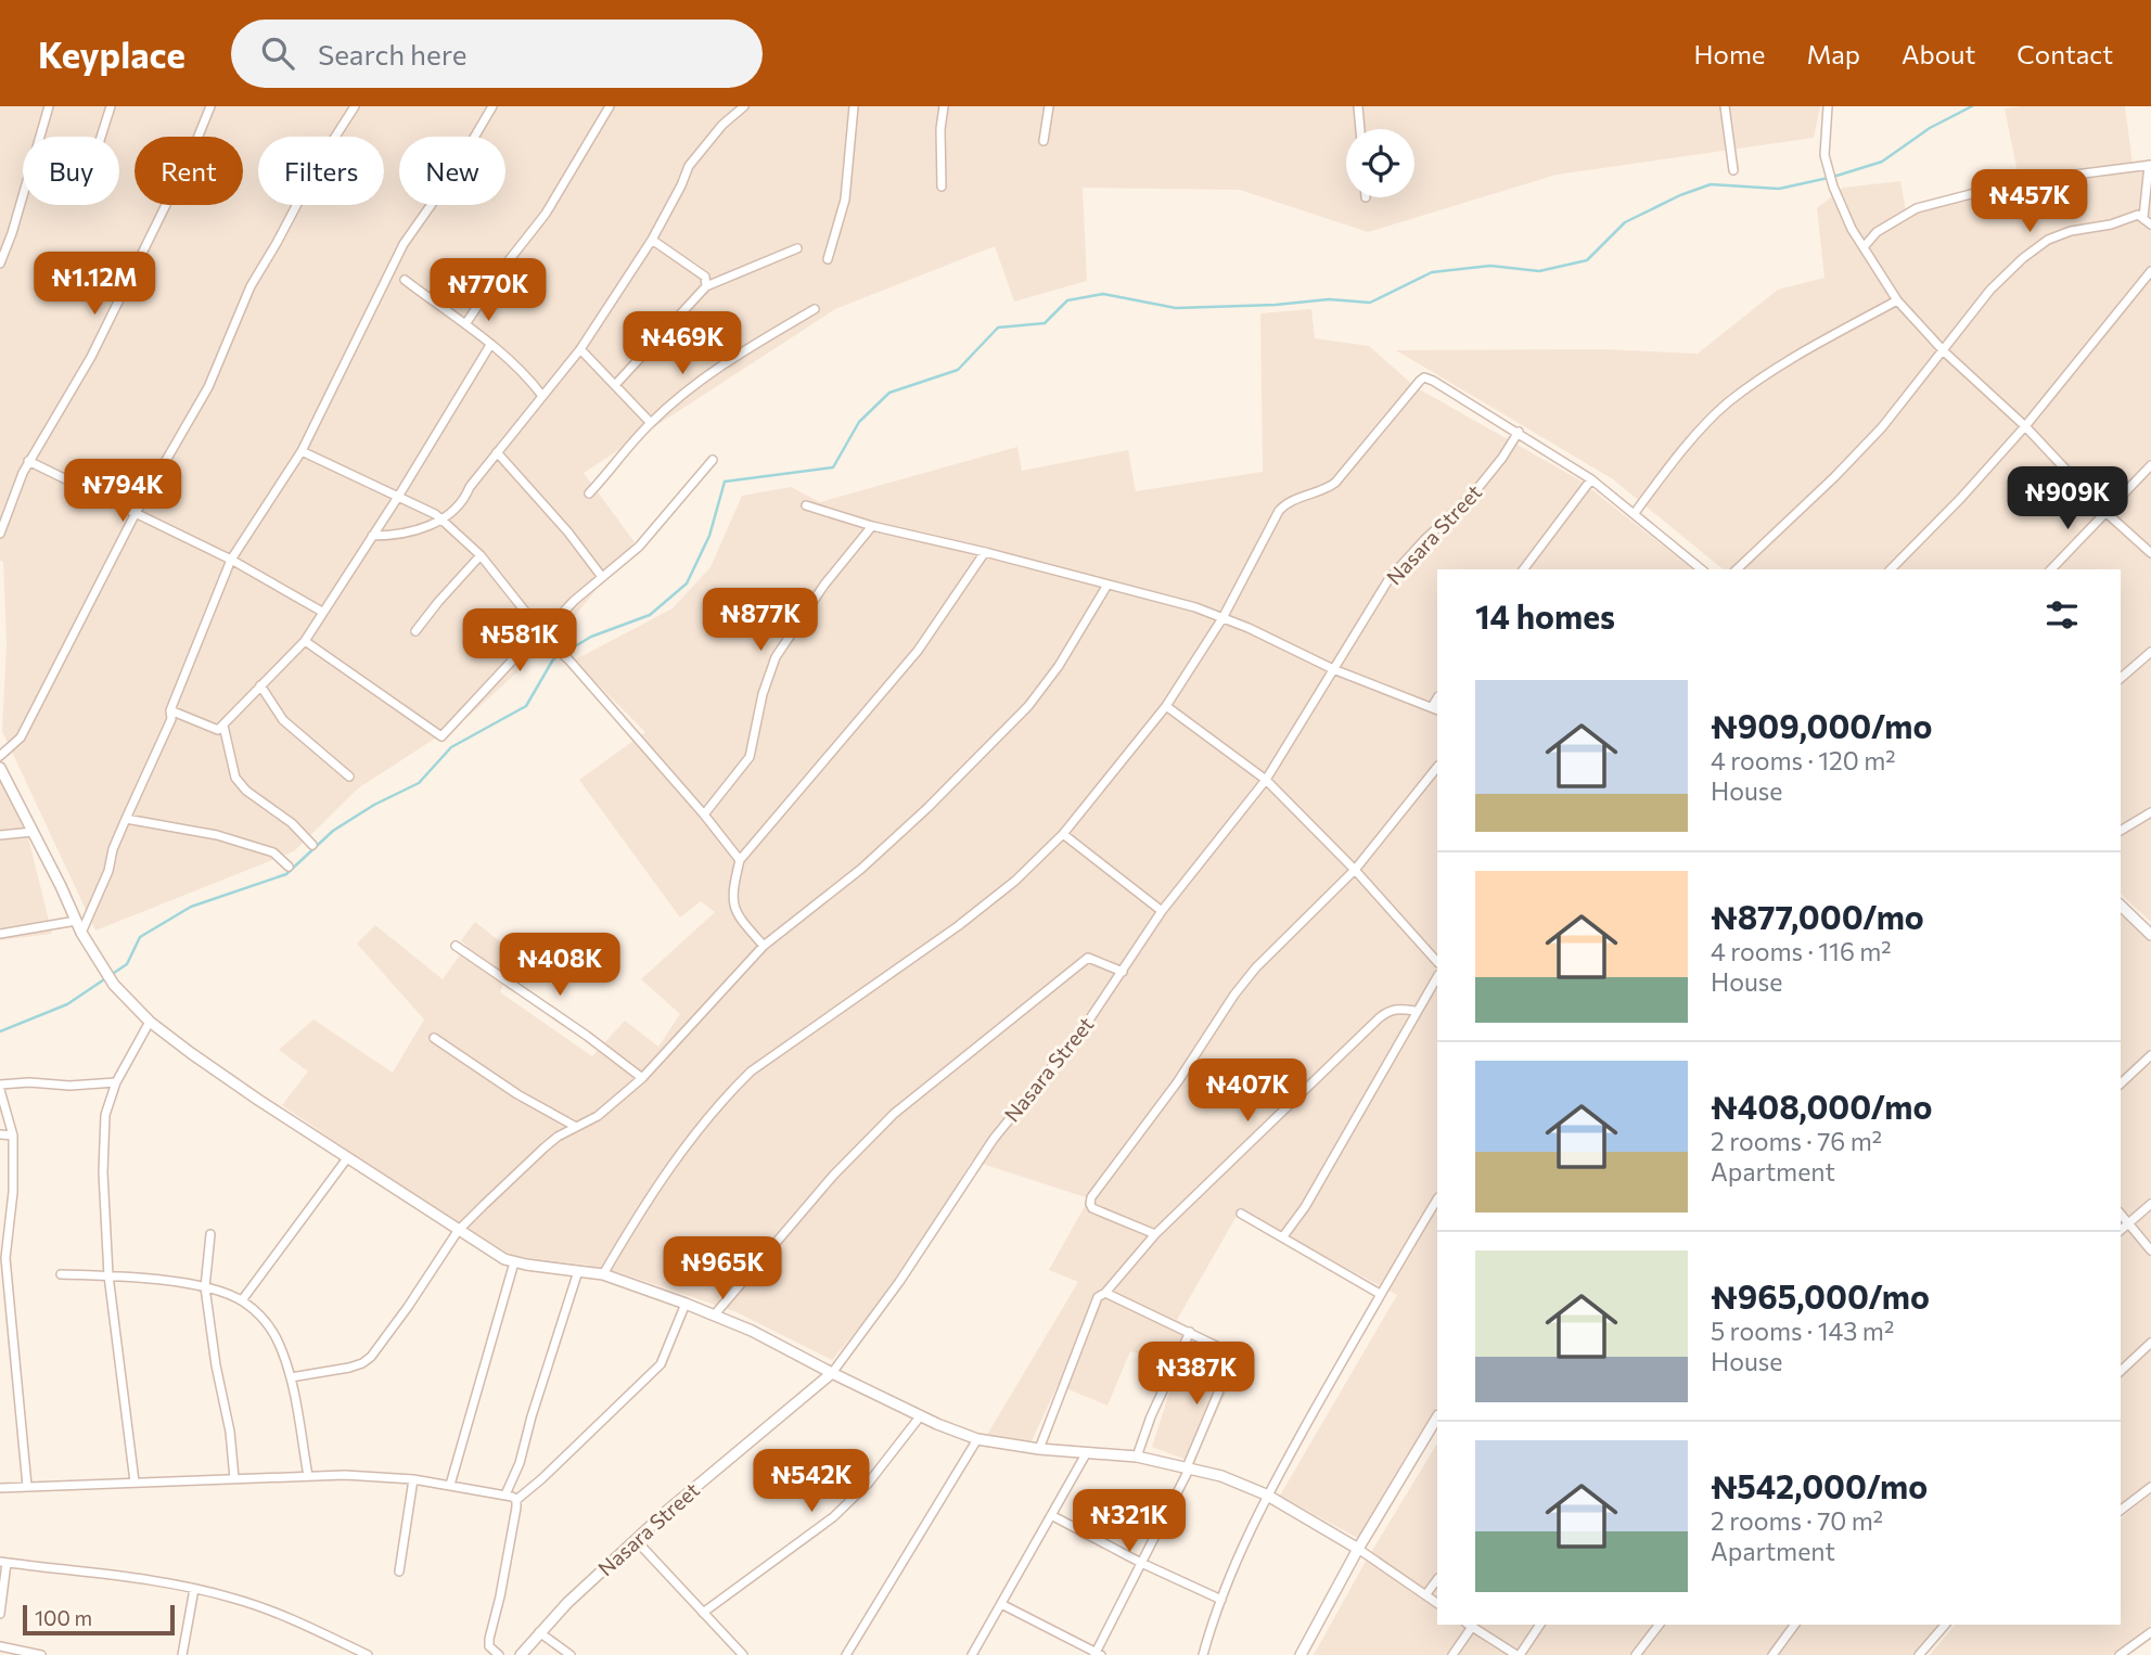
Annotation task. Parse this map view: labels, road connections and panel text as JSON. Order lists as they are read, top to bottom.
{
  "streets": {
    "street": ["Nasara Street"]
  },
  "scale_bar": "100 m",
  "page": {
    "header": "Keyplace",
    "search": "Search here",
    "nav": [
      "Home",
      "Map",
      "About",
      "Contact"
    ],
    "chip": [
      "Buy",
      "Rent",
      "Filters",
      "New"
    ],
    "price": [
      "₦457K",
      "₦1.12M",
      "₦770K",
      "₦469K",
      "₦794K",
      "₦909K",
      "₦877K",
      "₦581K",
      "₦408K",
      "₦407K",
      "₦965K",
      "₦387K",
      "₦542K",
      "₦321K"
    ],
    "heading": "14 homes",
    "list": [
      {
        "name": "₦909,000/mo",
        "note": "4 rooms · 120 m² · House"
      },
      {
        "name": "₦877,000/mo",
        "note": "4 rooms · 116 m² · House"
      },
      {
        "name": "₦408,000/mo",
        "note": "2 rooms · 76 m² · Apartment"
      },
      {
        "name": "₦965,000/mo",
        "note": "5 rooms · 143 m² · House"
      },
      {
        "name": "₦542,000/mo",
        "note": "2 rooms · 70 m² · Apartment"
      }
    ],
    "scale": "100 m"
  }
}
